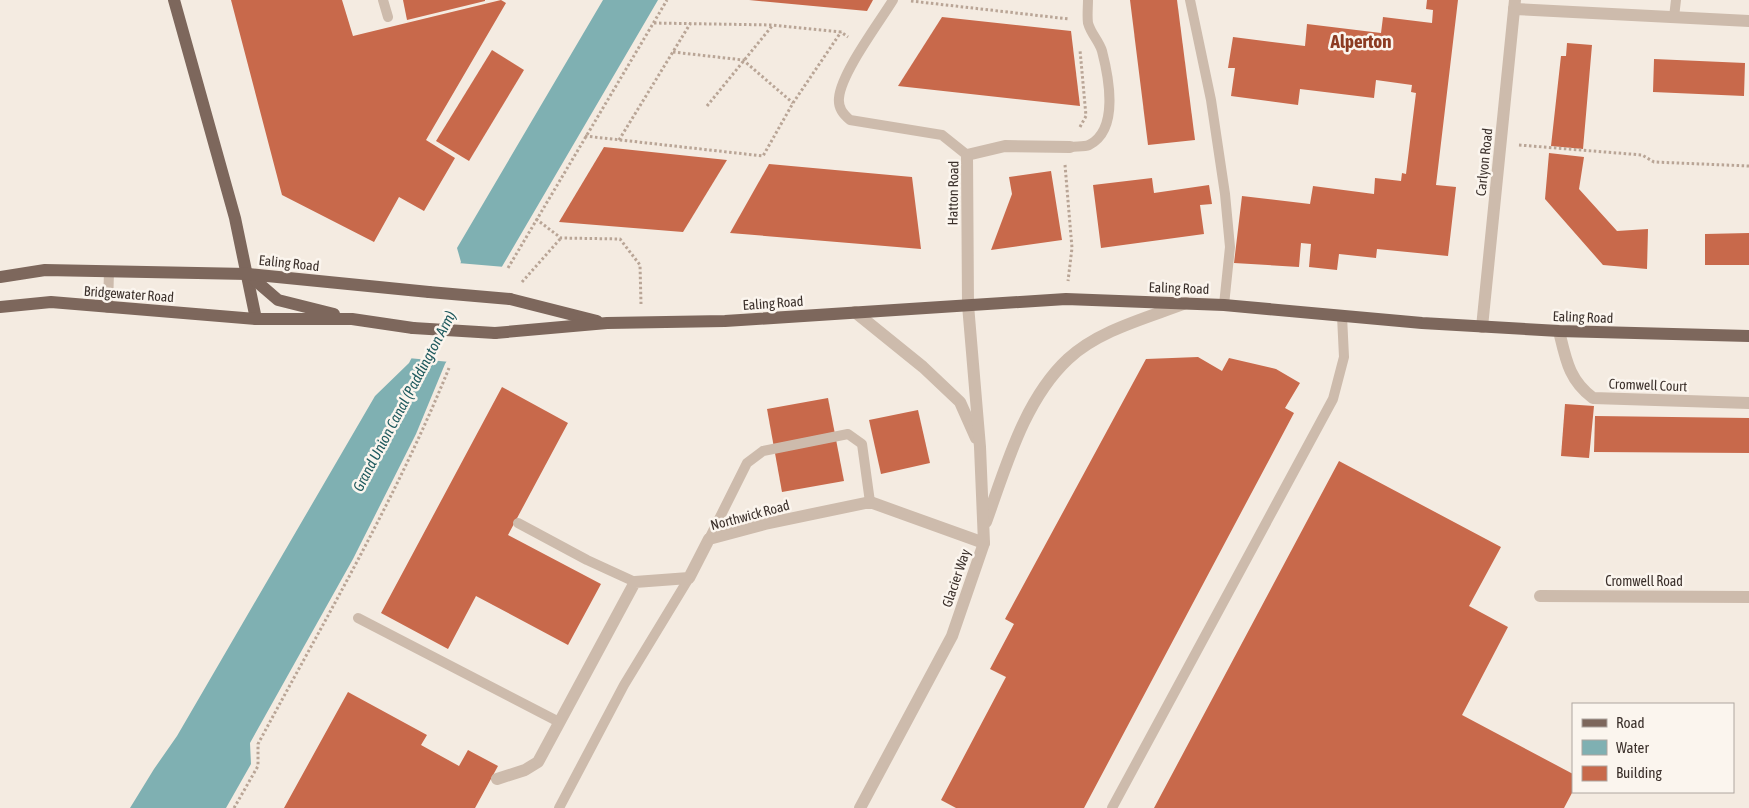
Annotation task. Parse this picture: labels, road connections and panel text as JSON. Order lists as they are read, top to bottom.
{
  "streets": {
    "main road": ["Ealing Road", "Bridgewater Road"],
    "street": [
      "Carlyon Road",
      "Hatton Road",
      "Cromwell Court",
      "Northwick Road",
      "Glacier Way",
      "Cromwell Road"
    ]
  },
  "crossings": [
    ["Carlyon Road", "Ealing Road"],
    ["Hatton Road", "Ealing Road"],
    ["Hatton Road", "Glacier Way"],
    ["Ealing Road", "Bridgewater Road"],
    ["Ealing Road", "Cromwell Court"],
    ["Ealing Road", "Glacier Way"]
  ],
  "districts": ["Alperton"],
  "water": ["Grand Union Canal (Paddington Arm)"],
  "legend": ["Road", "Water", "Building"]
}
